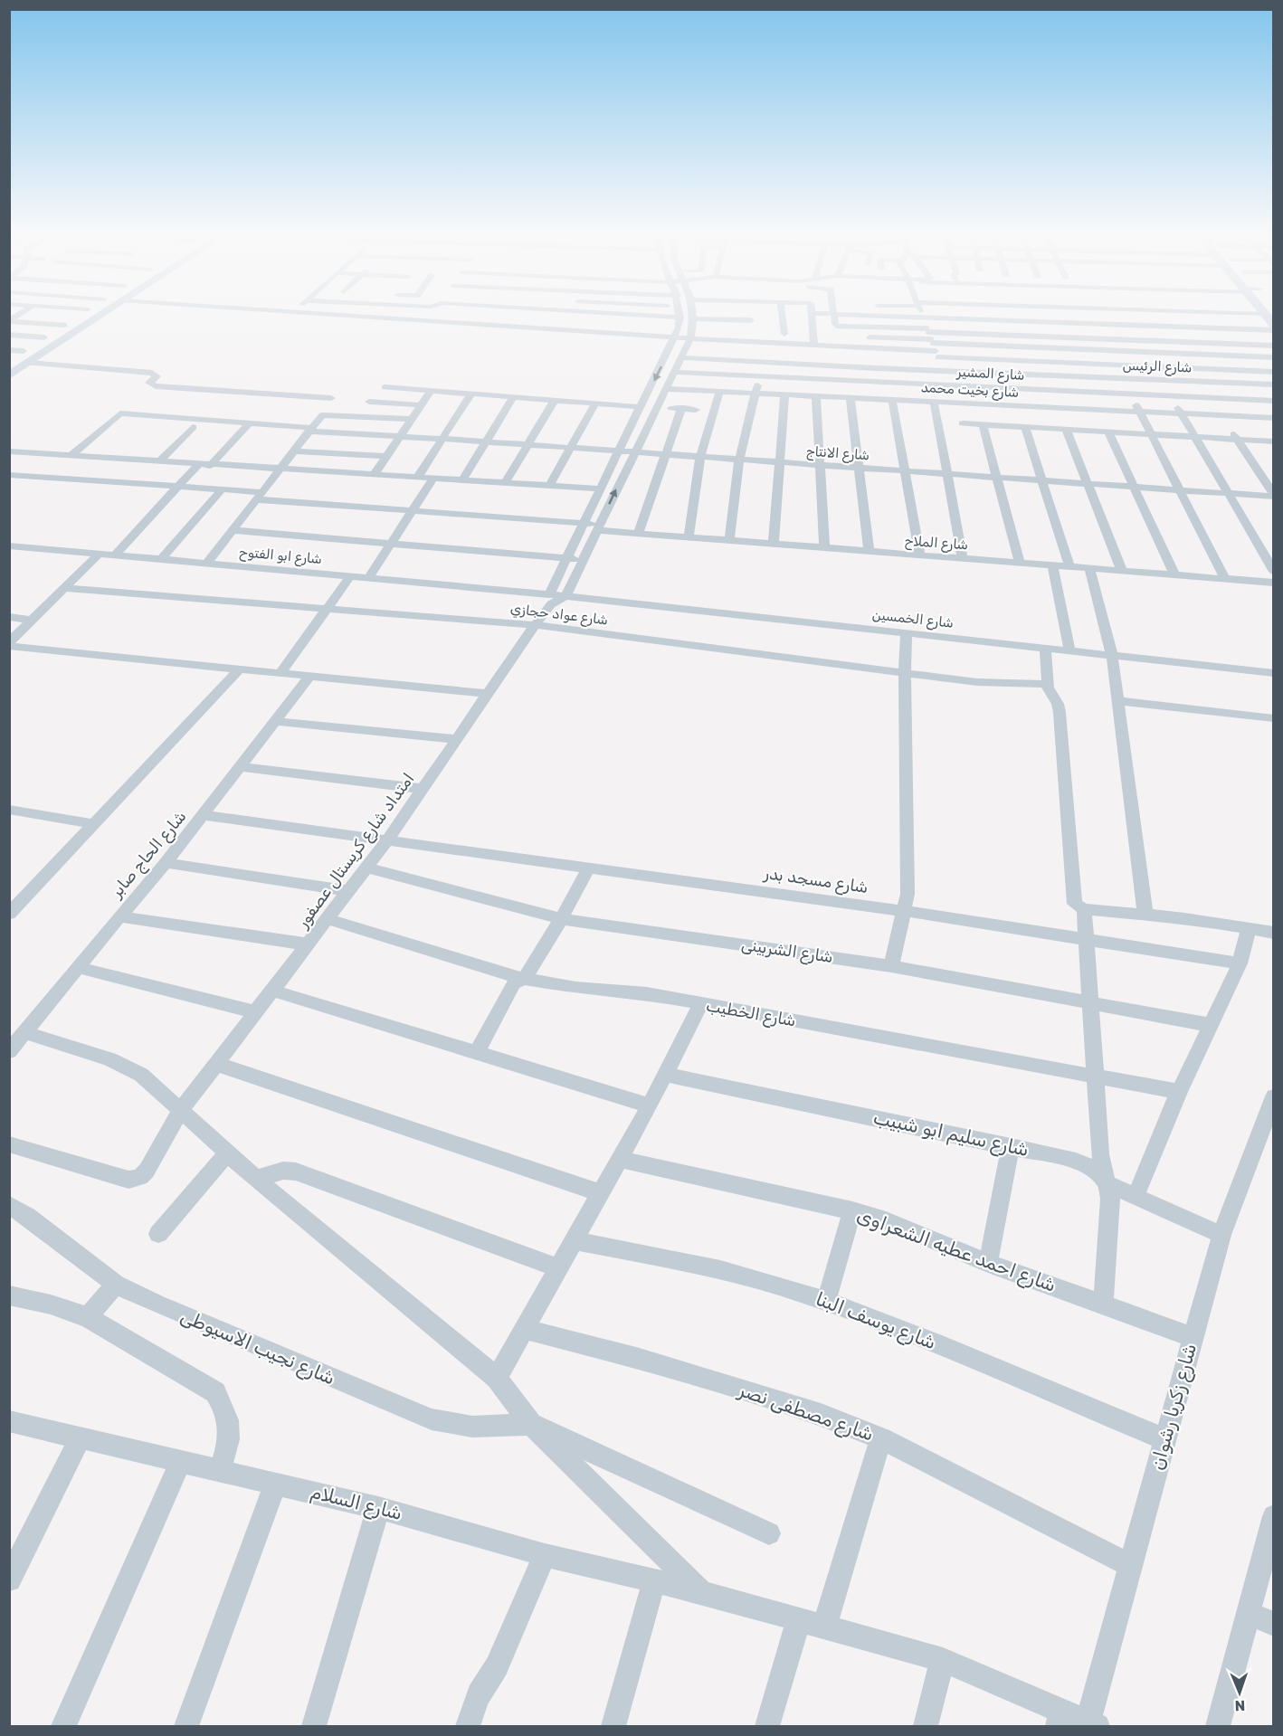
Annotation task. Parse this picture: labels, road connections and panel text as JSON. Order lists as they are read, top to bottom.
{
  "streets": {
    "street": [
      "شارع الرئيس",
      "شارع المشير",
      "شارع بخيت محمد",
      "شارع الانتاج",
      "شارع الملاح",
      "شارع ابو الفتوح",
      "شارع عواد حجازي",
      "شارع الخمسين",
      "امتداد شارع كريستال عصفور",
      "شارع الحاج صابر",
      "شارع مسجد بدر",
      "شارع الشربينى",
      "شارع الخطيب",
      "شارع سليم ابو شبيب",
      "شارع احمد عطيه الشعراوى",
      "شارع يوسف البنا",
      "شارع نجيب الاسيوطى",
      "شارع زكريا رشوان",
      "شارع مصطفى نصر",
      "شارع السلام"
    ]
  },
  "crossings": [
    ["شارع الانتاج", "امتداد شارع كريستال عصفور"],
    ["شارع الملاح", "امتداد شارع كريستال عصفور"],
    ["شارع ابو الفتوح", "شارع الخمسين"],
    ["شارع ابو الفتوح", "امتداد شارع كريستال عصفور"],
    ["شارع عواد حجازي", "امتداد شارع كريستال عصفور"],
    ["شارع الخمسين", "امتداد شارع كريستال عصفور"],
    ["امتداد شارع كريستال عصفور", "شارع مسجد بدر"],
    ["امتداد شارع كريستال عصفور", "شارع الشربينى"],
    ["امتداد شارع كريستال عصفور", "شارع الخطيب"],
    ["امتداد شارع كريستال عصفور", "شارع السلام"],
    ["شارع الحاج صابر", "شارع مسجد بدر"],
    ["شارع الحاج صابر", "شارع السلام"],
    ["شارع سليم ابو شبيب", "شارع زكريا رشوان"],
    ["شارع احمد عطيه الشعراوى", "شارع زكريا رشوان"],
    ["شارع يوسف البنا", "شارع زكريا رشوان"],
    ["شارع نجيب الاسيوطى", "شارع السلام"],
    ["شارع زكريا رشوان", "شارع مصطفى نصر"],
    ["شارع زكريا رشوان", "شارع السلام"]
  ],
  "north": "bottom"
}
